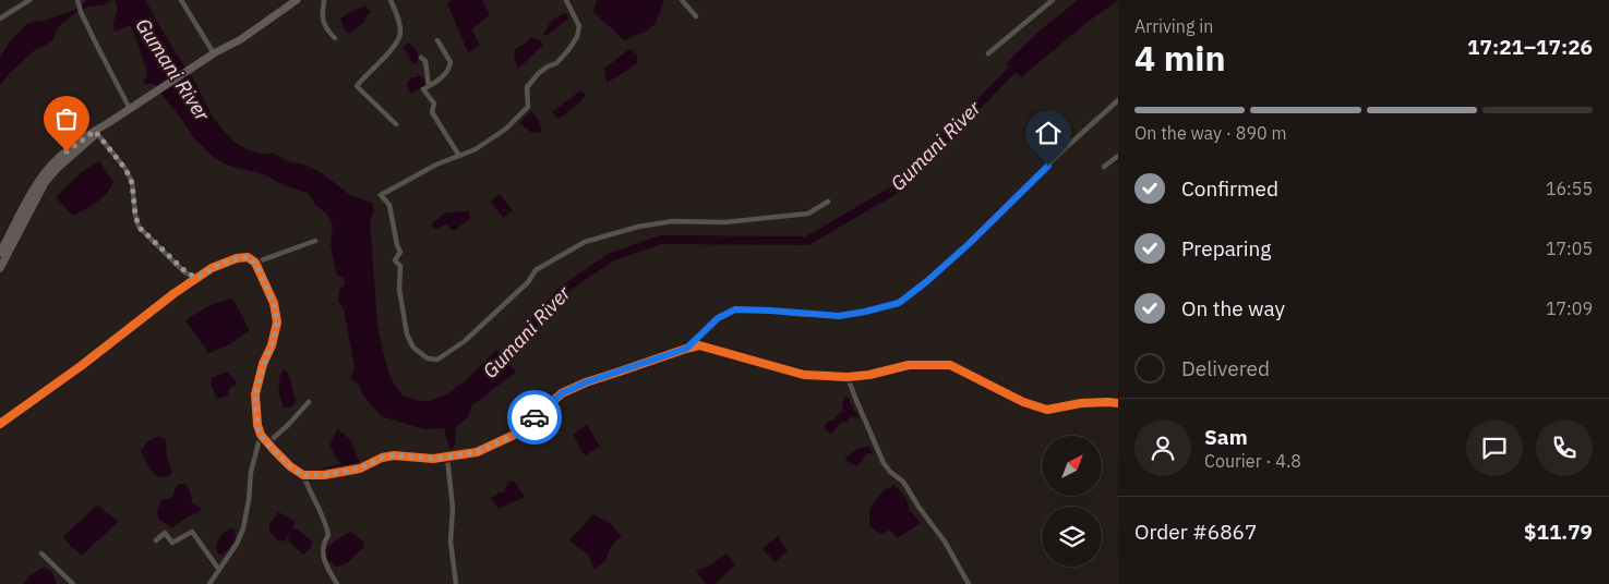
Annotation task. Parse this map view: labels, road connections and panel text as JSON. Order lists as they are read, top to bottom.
{
  "water": ["Gumani River"],
  "north": "top right",
  "page": {
    "heading": ["4 min", "Arriving in", "17:21–17:26"],
    "panel": [
      "Sam",
      "Courier · 4.8",
      "Order #6867",
      "$11.79"
    ],
    "bar": "On the way · 890 m",
    "list": [
      ["Confirmed", "16:55"],
      ["Preparing", "17:05"],
      ["On the way", "17:09"],
      "Delivered"
    ]
  }
}
